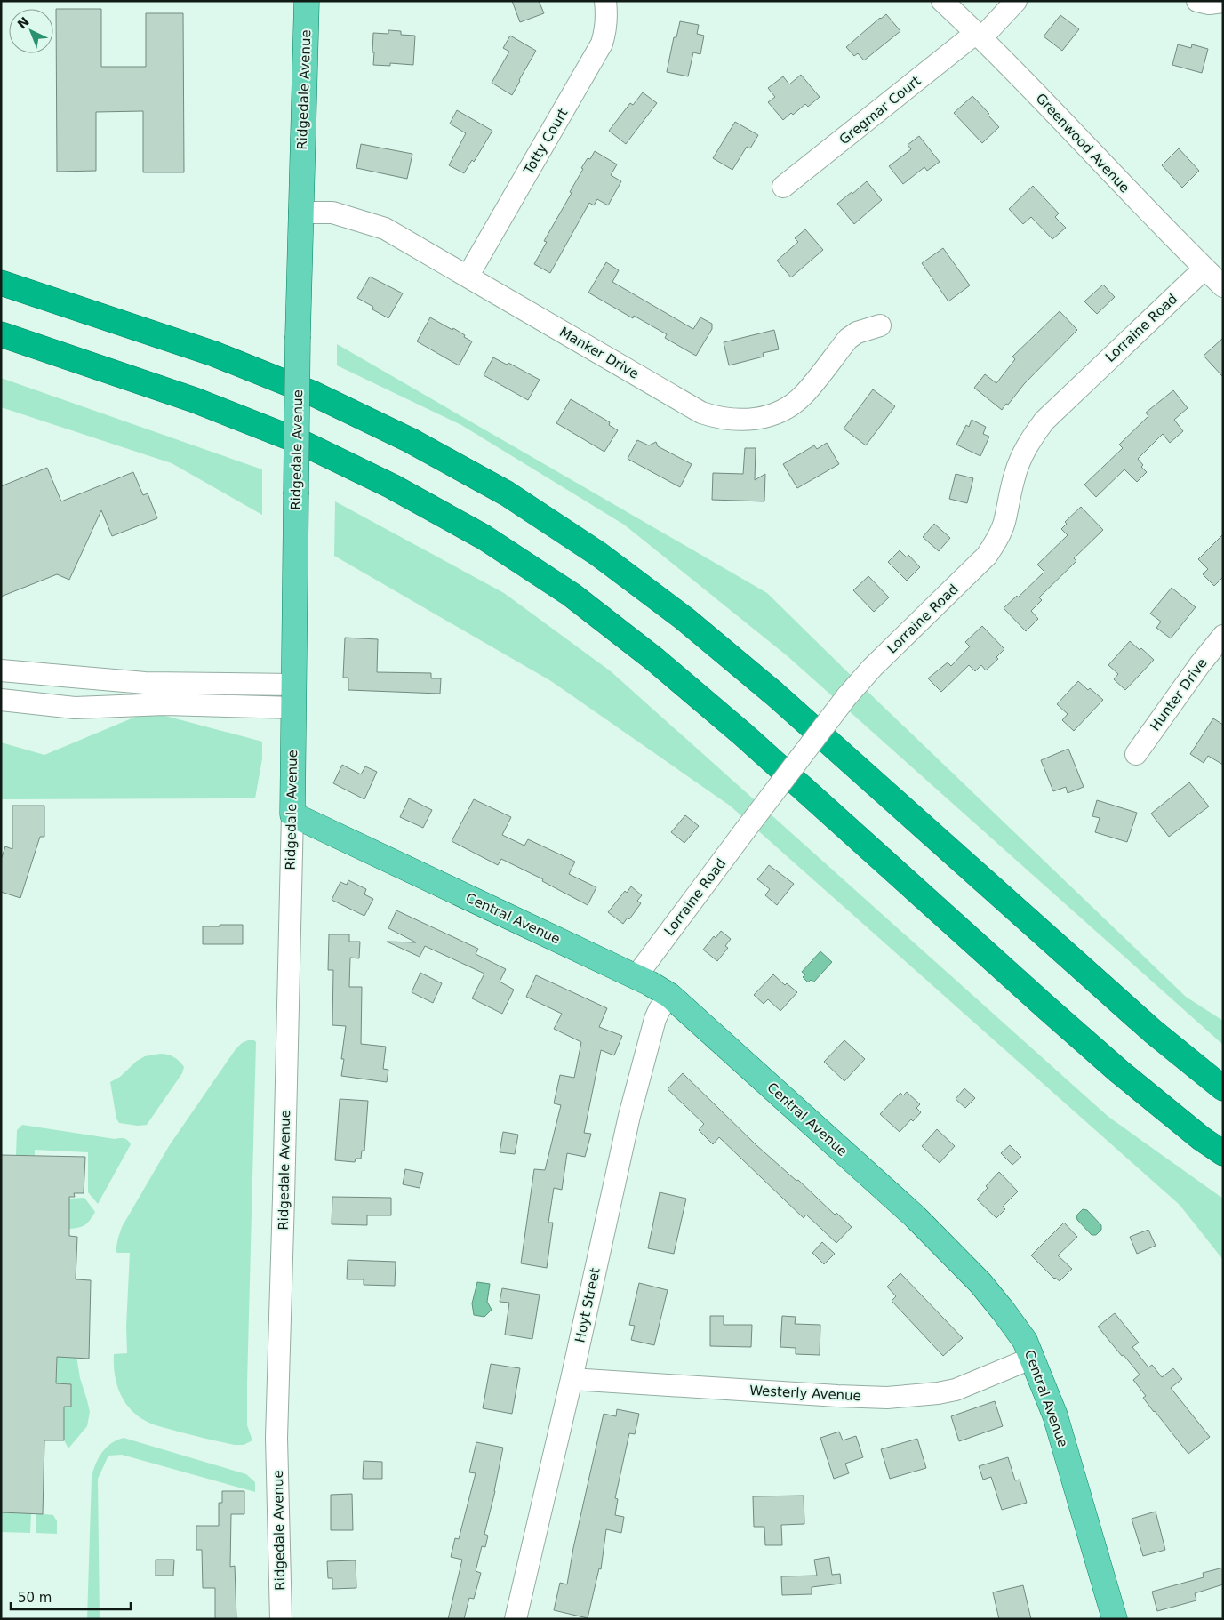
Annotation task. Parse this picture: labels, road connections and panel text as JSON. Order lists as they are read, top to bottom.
{
  "streets": {
    "main road": ["Ridgedale Avenue", "Central Avenue"],
    "street": [
      "Gregmar Court",
      "Totty Court",
      "Greenwood Avenue",
      "Lorraine Road",
      "Manker Drive",
      "Hunter Drive",
      "Hoyt Street",
      "Westerly Avenue"
    ]
  },
  "crossings": [
    ["Ridgedale Avenue", "Manker Drive"],
    ["Ridgedale Avenue", "Central Avenue"],
    ["Gregmar Court", "Greenwood Avenue"],
    ["Totty Court", "Manker Drive"],
    ["Greenwood Avenue", "Lorraine Road"],
    ["Lorraine Road", "Central Avenue"],
    ["Central Avenue", "Hoyt Street"],
    ["Central Avenue", "Westerly Avenue"],
    ["Hoyt Street", "Westerly Avenue"]
  ],
  "scale_bar": "50 m",
  "north": "top left"
}
